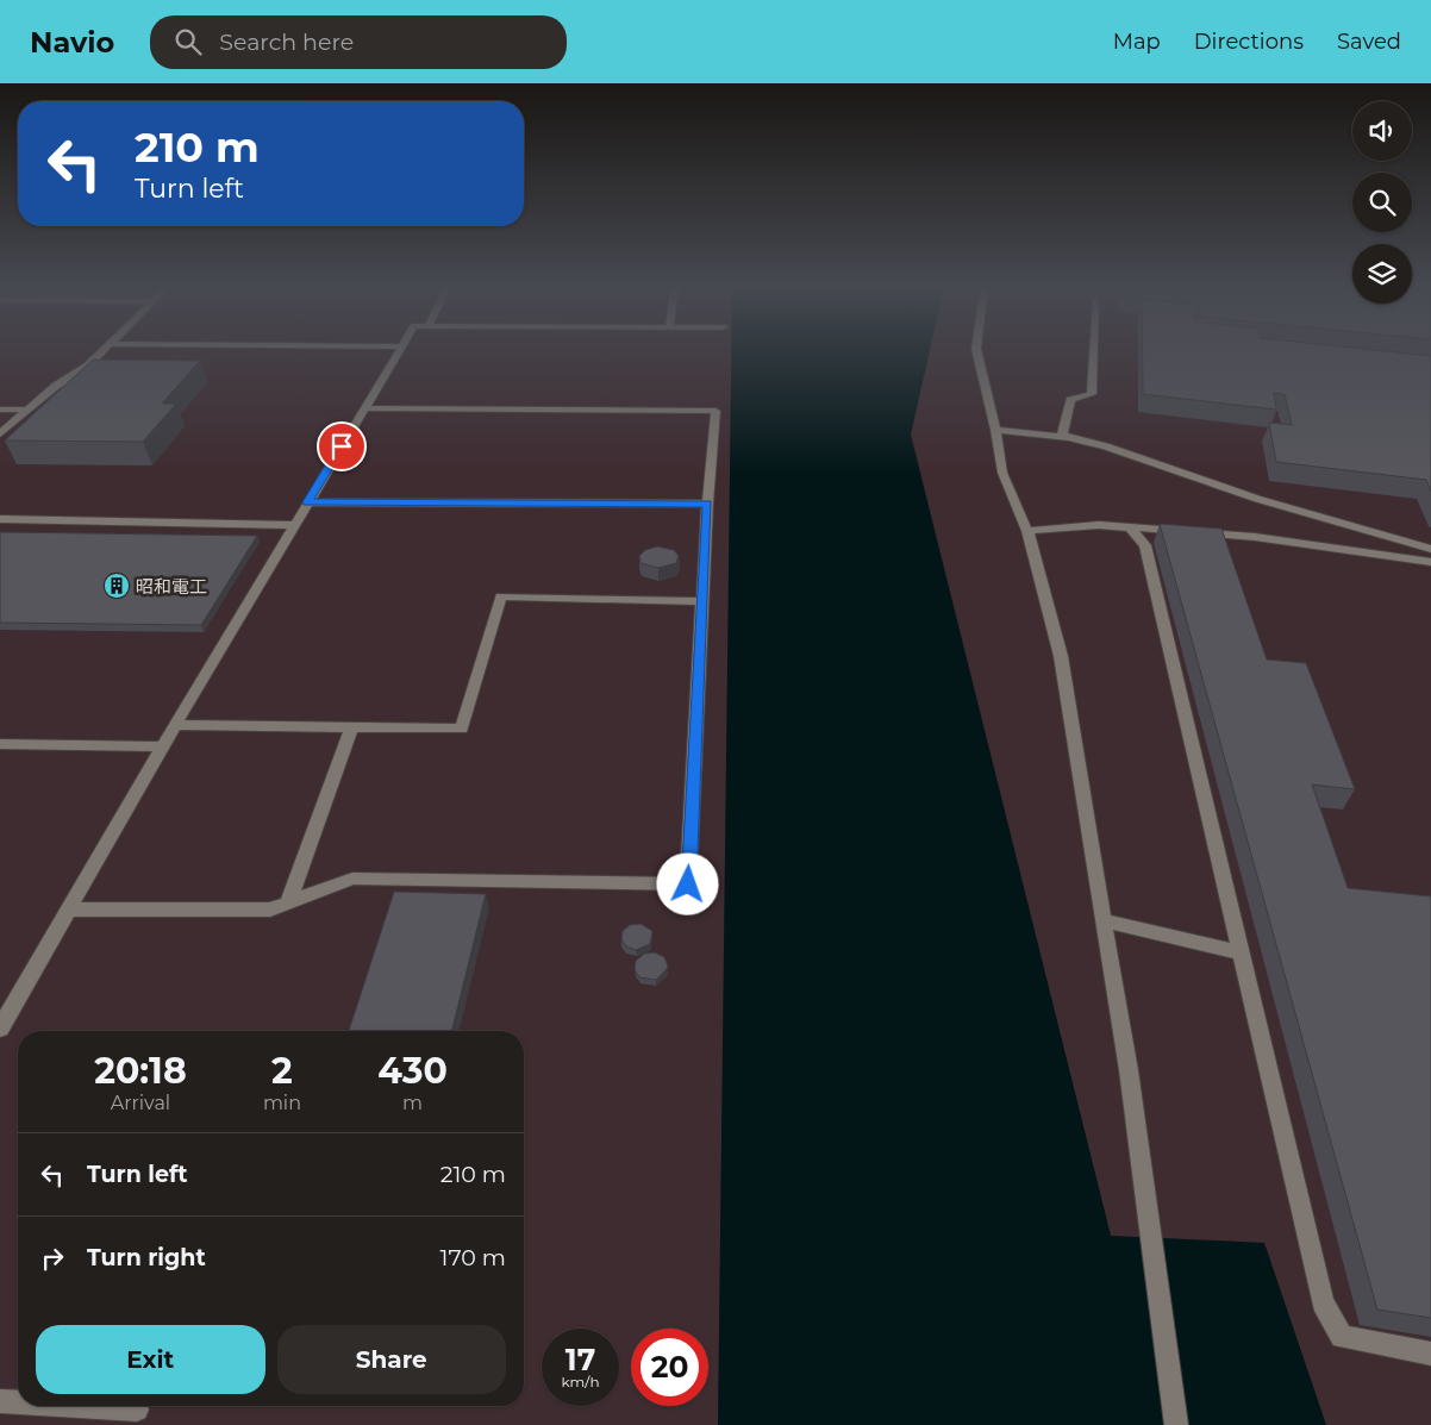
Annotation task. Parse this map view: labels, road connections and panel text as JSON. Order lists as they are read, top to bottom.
{
  "places": {
    "building": ["昭和電工"]
  },
  "page": {
    "header": "Navio",
    "search": "Search here",
    "nav": ["Map", "Directions", "Saved"],
    "turn": ["210 m", "Turn left"],
    "eta": [
      "20:18",
      "Arrival",
      "2",
      "min",
      "430",
      "m"
    ],
    "list": [
      {
        "name": "Turn left",
        "value": "210 m"
      },
      {
        "name": "Turn right",
        "value": "170 m"
      }
    ],
    "buttons": ["Exit", "Share"],
    "speed": "17 km/h",
    "limit": "20"
  }
}
